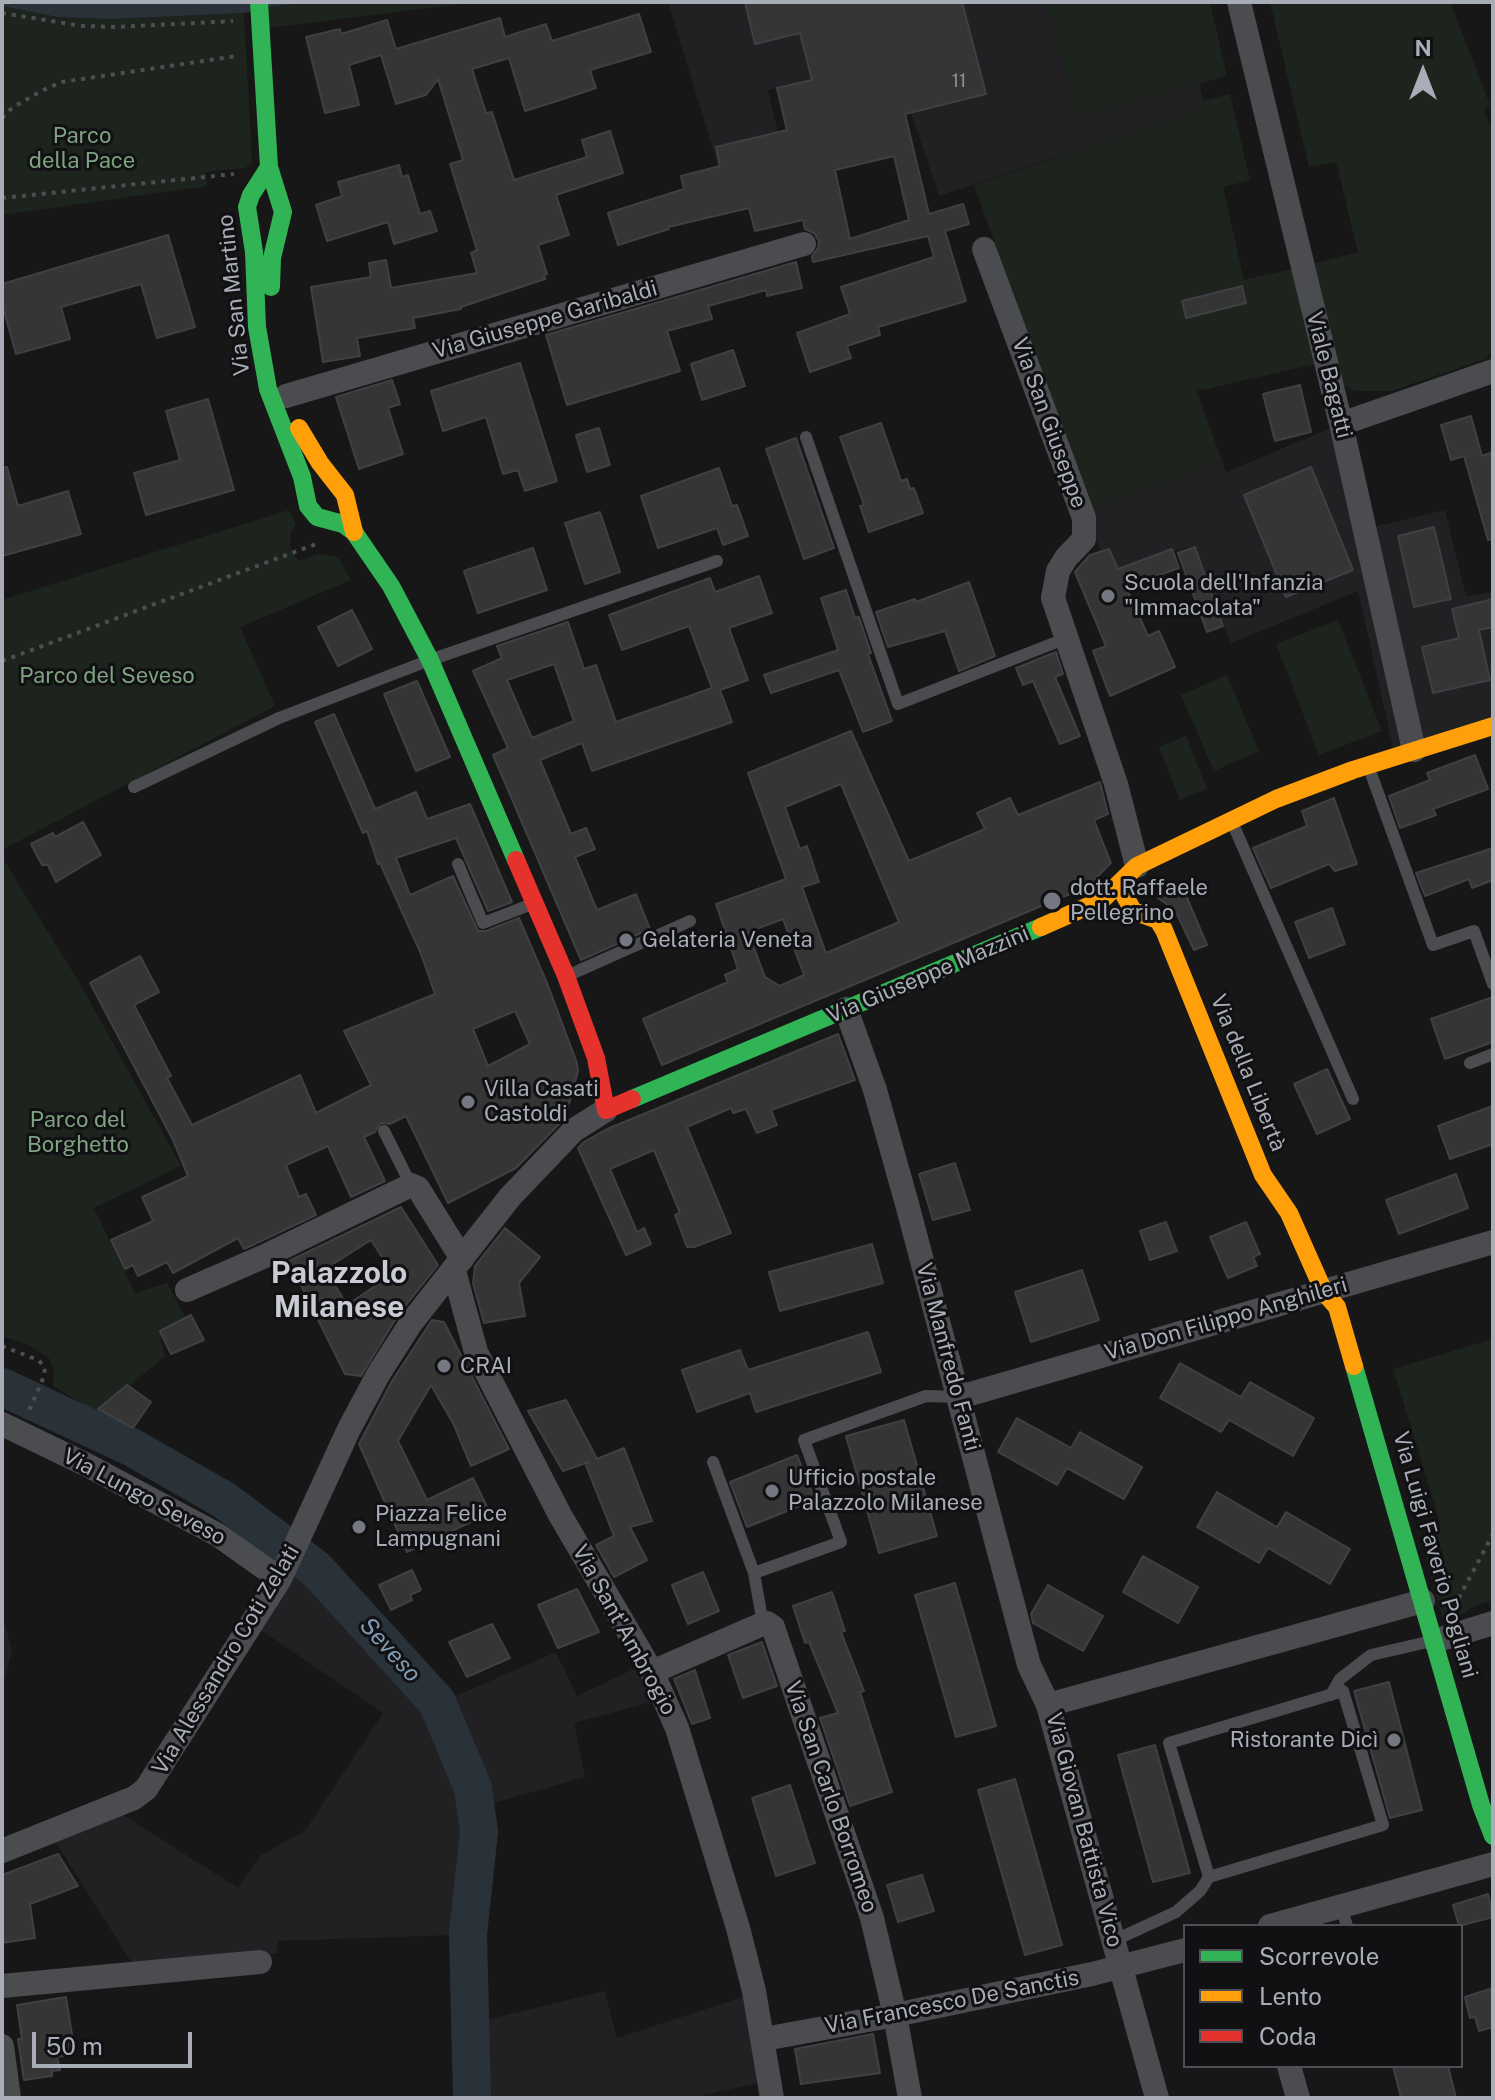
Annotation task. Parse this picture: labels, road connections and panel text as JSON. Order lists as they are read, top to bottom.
{
  "streets": {
    "street": [
      "Via San Martino",
      "Via Giuseppe Garibaldi",
      "Viale Bagatti",
      "Via San Giuseppe",
      "Via Giuseppe Mazzini",
      "Via della Libertà",
      "Via Don Filippo Anghileri",
      "Via Manfredo Fanti",
      "Via Lungo Seveso",
      "Via Luigi Faverio Pogliani",
      "Via Sant'Ambrogio",
      "Via Alessandro Coti Zelati",
      "Via San Carlo Borromeo",
      "Via Giovan Battista Vico",
      "Via Francesco De Sanctis"
    ]
  },
  "crossings": [
    ["Via San Martino", "Via Giuseppe Garibaldi"],
    ["Via San Martino", "Via Giuseppe Mazzini"],
    ["Viale Bagatti", "Via Giuseppe Mazzini"],
    ["Via San Giuseppe", "Via Giuseppe Mazzini"],
    ["Via Giuseppe Mazzini", "Via della Libertà"],
    ["Via Giuseppe Mazzini", "Via Manfredo Fanti"],
    ["Via Giuseppe Mazzini", "Via Sant'Ambrogio"],
    ["Via Giuseppe Mazzini", "Via Alessandro Coti Zelati"],
    ["Via della Libertà", "Via Don Filippo Anghileri"],
    ["Via della Libertà", "Via Luigi Faverio Pogliani"],
    ["Via Don Filippo Anghileri", "Via Manfredo Fanti"],
    ["Via Don Filippo Anghileri", "Via Luigi Faverio Pogliani"],
    ["Via Manfredo Fanti", "Via Giovan Battista Vico"],
    ["Via Lungo Seveso", "Via Alessandro Coti Zelati"],
    ["Via Luigi Faverio Pogliani", "Via Giovan Battista Vico"],
    ["Via Sant'Ambrogio", "Via Alessandro Coti Zelati"],
    ["Via Sant'Ambrogio", "Via Francesco De Sanctis"],
    ["Via San Carlo Borromeo", "Via Francesco De Sanctis"],
    ["Via Giovan Battista Vico", "Via Francesco De Sanctis"]
  ],
  "districts": ["Palazzolo Milanese"],
  "water": ["Seveso"],
  "parks": ["Parco della Pace", "Parco del Seveso", "Parco del Borghetto"],
  "places": [
    "Scuola dell'Infanzia \"Immacolata\"",
    "dott. Raffaele Pellegrino",
    "Gelateria Veneta",
    "Villa Casati Castoldi",
    "CRAI",
    "Ufficio postale Palazzolo Milanese",
    "Piazza Felice Lampugnani",
    "Ristorante Dicì"
  ],
  "house_numbers": ["11"],
  "legend": ["Scorrevole", "Lento", "Coda"],
  "scale_bar": "50 m",
  "north": "top"
}
